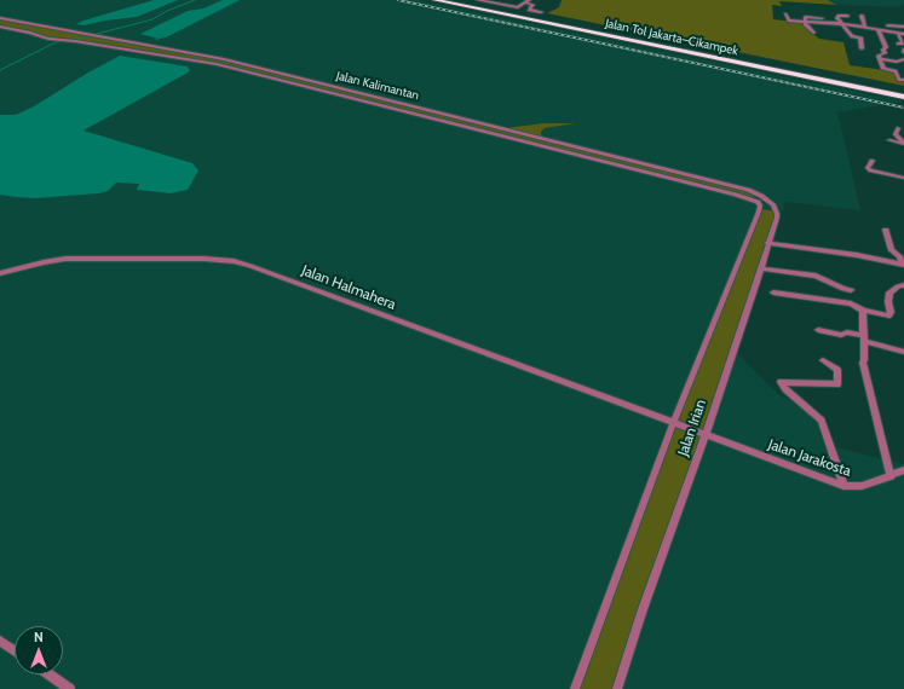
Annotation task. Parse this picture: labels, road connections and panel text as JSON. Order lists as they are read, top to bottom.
{
  "streets": {
    "highway": ["Jalan Tol Jakarta–Cikampek"],
    "street": [
      "Jalan Kalimantan",
      "Jalan Halmahera",
      "Jalan Irian",
      "Jalan Jarakosta"
    ]
  },
  "crossings": [
    ["Jalan Halmahera", "Jalan Irian"],
    ["Jalan Halmahera", "Jalan Jarakosta"],
    ["Jalan Irian", "Jalan Jarakosta"]
  ],
  "north": "top"
}
